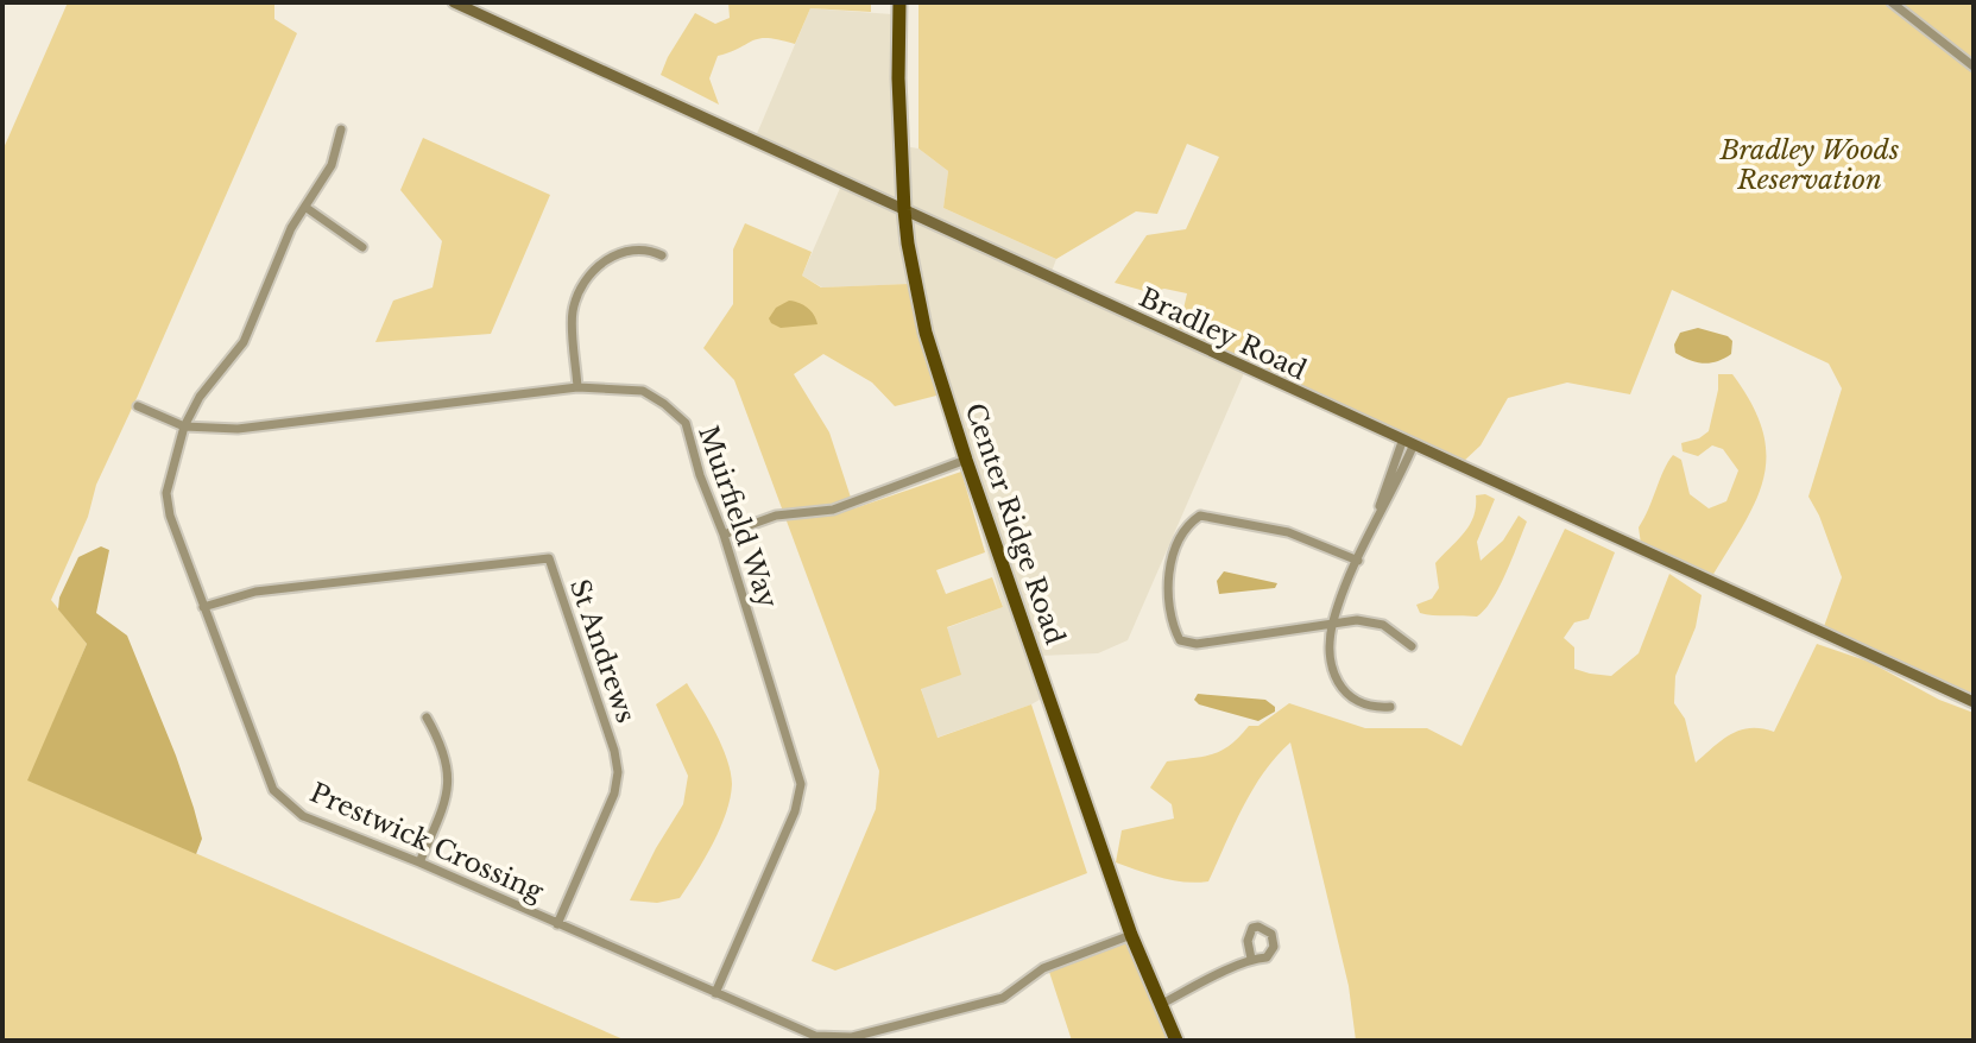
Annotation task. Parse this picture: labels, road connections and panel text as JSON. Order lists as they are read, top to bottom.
{
  "streets": {
    "main road": ["Center Ridge Road"],
    "street": [
      "Bradley Road",
      "Muirfield Way",
      "St Andrews",
      "Prestwick Crossing"
    ]
  },
  "crossings": [
    ["Bradley Road", "Center Ridge Road"],
    ["Muirfield Way", "Prestwick Crossing"],
    ["Center Ridge Road", "Prestwick Crossing"],
    ["St Andrews", "Prestwick Crossing"]
  ],
  "parks": ["Bradley Woods Reservation"]
}
